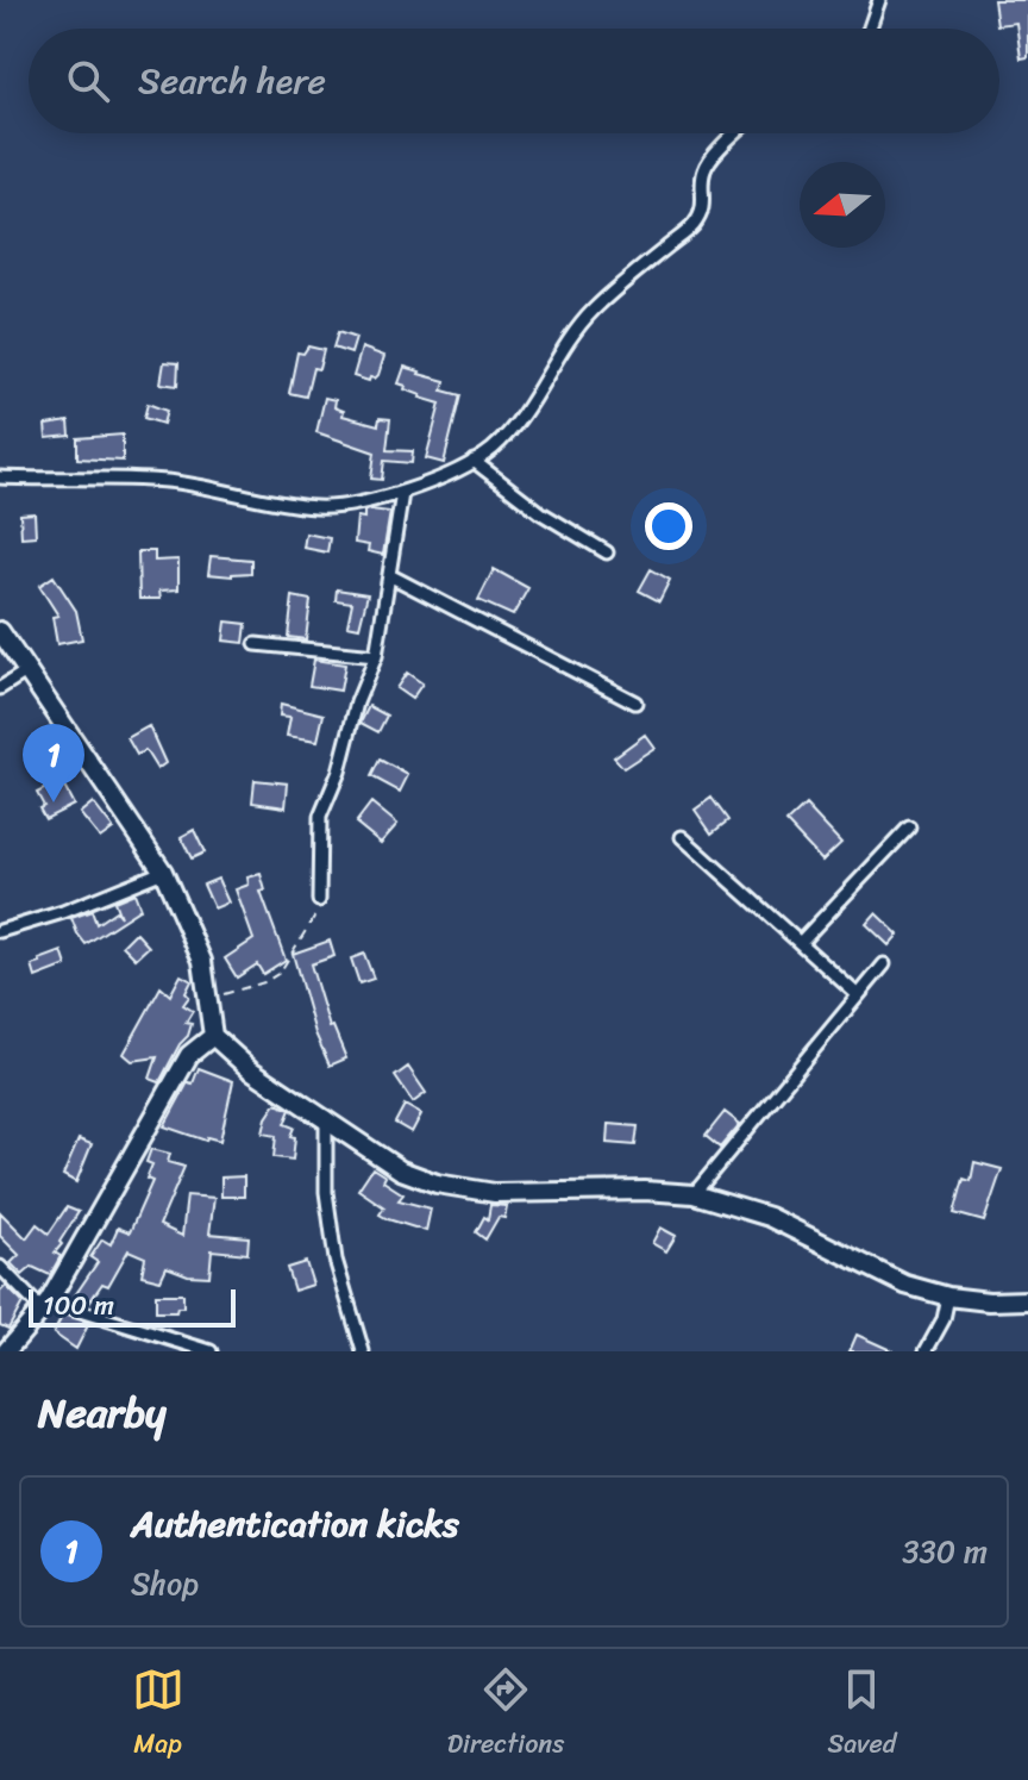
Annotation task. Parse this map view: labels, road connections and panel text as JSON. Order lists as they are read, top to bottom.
{
  "scale_bar": "100 m",
  "north": "left",
  "page": {
    "search": "Search here",
    "pins": "1",
    "scale": "100 m",
    "heading": "Nearby",
    "list": [
      {
        "mark": "1",
        "name": "Authentication kicks",
        "note": "Shop",
        "value": "330 m"
      }
    ],
    "nav": ["Map", "Directions", "Saved"]
  }
}
